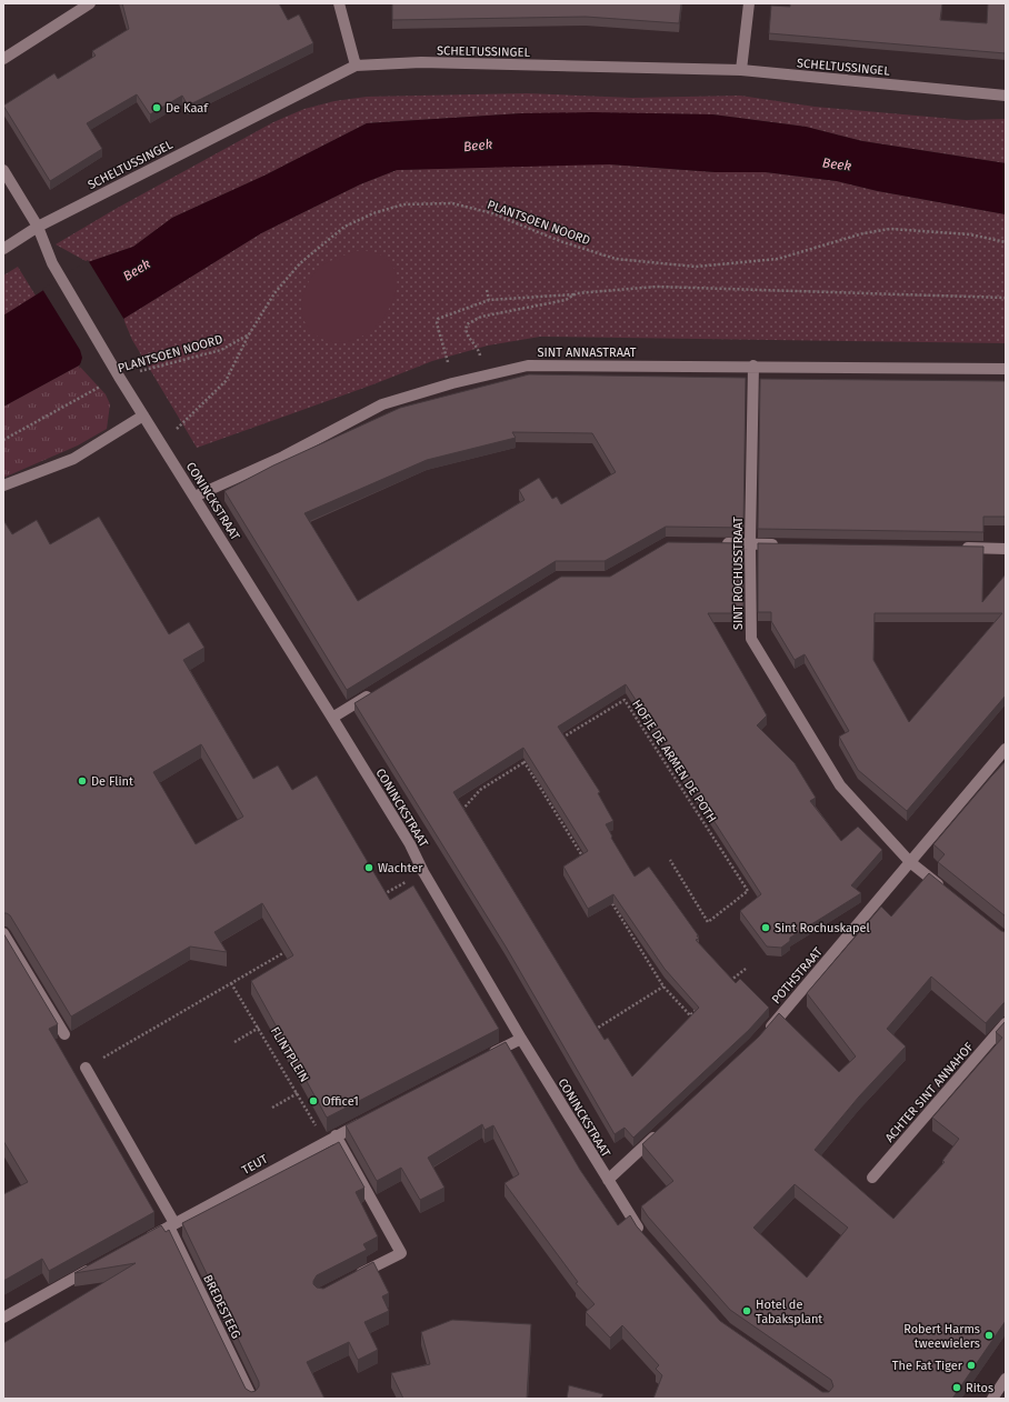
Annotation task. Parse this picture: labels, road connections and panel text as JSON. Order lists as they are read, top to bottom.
{
  "streets": {
    "street": [
      "SCHELTUSSINGEL",
      "SINT ANNASTRAAT",
      "CONINCKSTRAAT",
      "SINT ROCHUSSTRAAT",
      "POTHSTRAAT",
      "ACHTER SINT ANNAHOF",
      "TEUT",
      "BREDESTEEG"
    ],
    "path": ["PLANTSOEN NOORD", "HOFJE DE ARMEN DE POTH", "FLINTPLEIN"]
  },
  "crossings": [
    ["SCHELTUSSINGEL", "CONINCKSTRAAT"],
    ["PLANTSOEN NOORD", "CONINCKSTRAAT"],
    ["SINT ANNASTRAAT", "CONINCKSTRAAT"],
    ["SINT ANNASTRAAT", "SINT ROCHUSSTRAAT"],
    ["SINT ROCHUSSTRAAT", "POTHSTRAAT"],
    ["FLINTPLEIN", "TEUT"],
    ["TEUT", "BREDESTEEG"]
  ],
  "water": ["Beek"],
  "places": [
    "De Kaaf",
    "De Flint",
    "Wachter",
    "Sint Rochuskapel",
    "Office1",
    "Hotel de Tabaksplant",
    "Robert Harms tweewielers",
    "The Fat Tiger",
    "Ritos"
  ]
}
